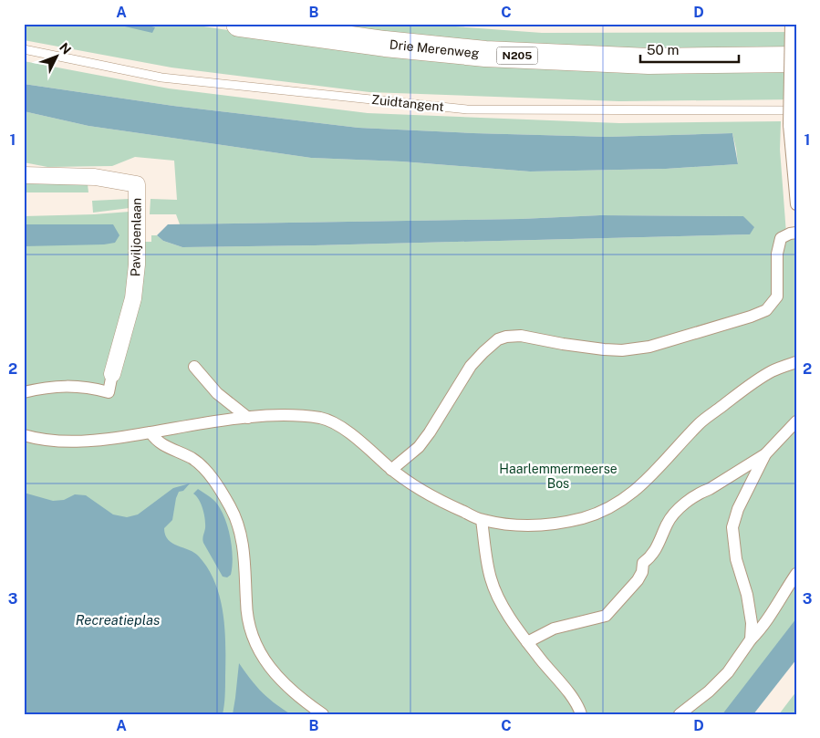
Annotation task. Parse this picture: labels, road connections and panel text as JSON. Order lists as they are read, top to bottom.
{
  "streets": {
    "highway": ["Drie Merenweg", "N205"],
    "street": ["Paviljoenlaan"],
    "lane": ["Zuidtangent"]
  },
  "water": ["Recreatieplas"],
  "parks": ["Haarlemmermeerse Bos"],
  "scale_bar": "50 m",
  "north": "top right",
  "grid": {
    "columns": [
      "A",
      "B",
      "C",
      "D"
    ],
    "rows": ["1", "2", "3"]
  }
}
